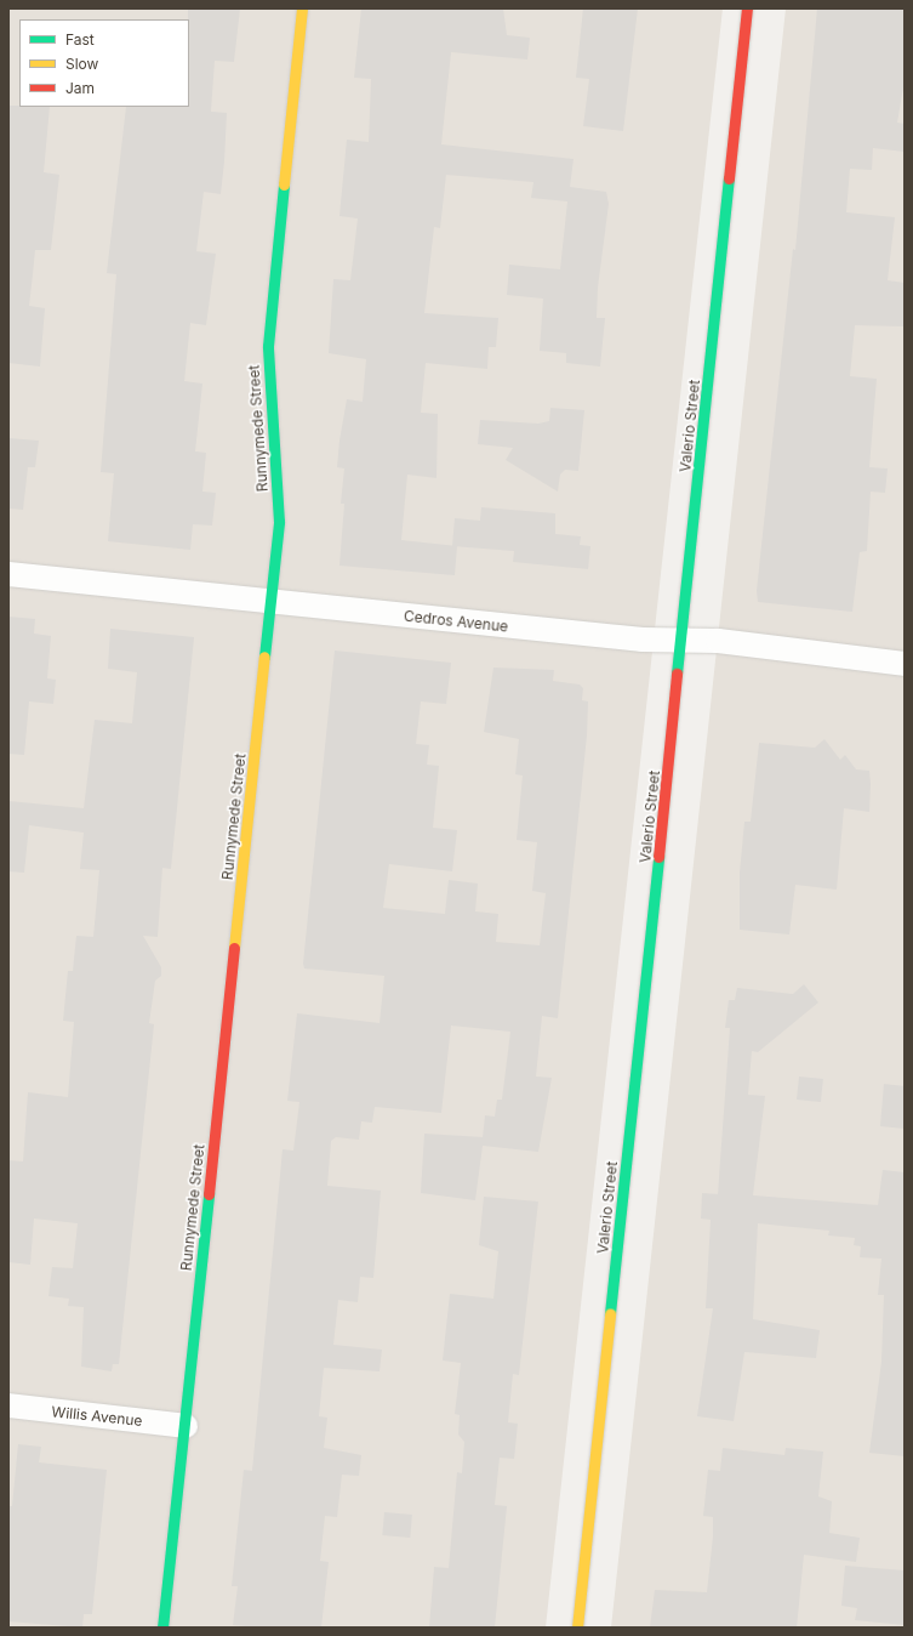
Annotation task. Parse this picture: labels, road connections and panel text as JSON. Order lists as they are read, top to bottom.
{
  "streets": {
    "street": [
      "Valerio Street",
      "Runnymede Street",
      "Cedros Avenue",
      "Willis Avenue"
    ]
  },
  "crossings": [
    ["Valerio Street", "Cedros Avenue"],
    ["Runnymede Street", "Cedros Avenue"],
    ["Runnymede Street", "Willis Avenue"]
  ],
  "legend": ["Fast", "Slow", "Jam"]
}
